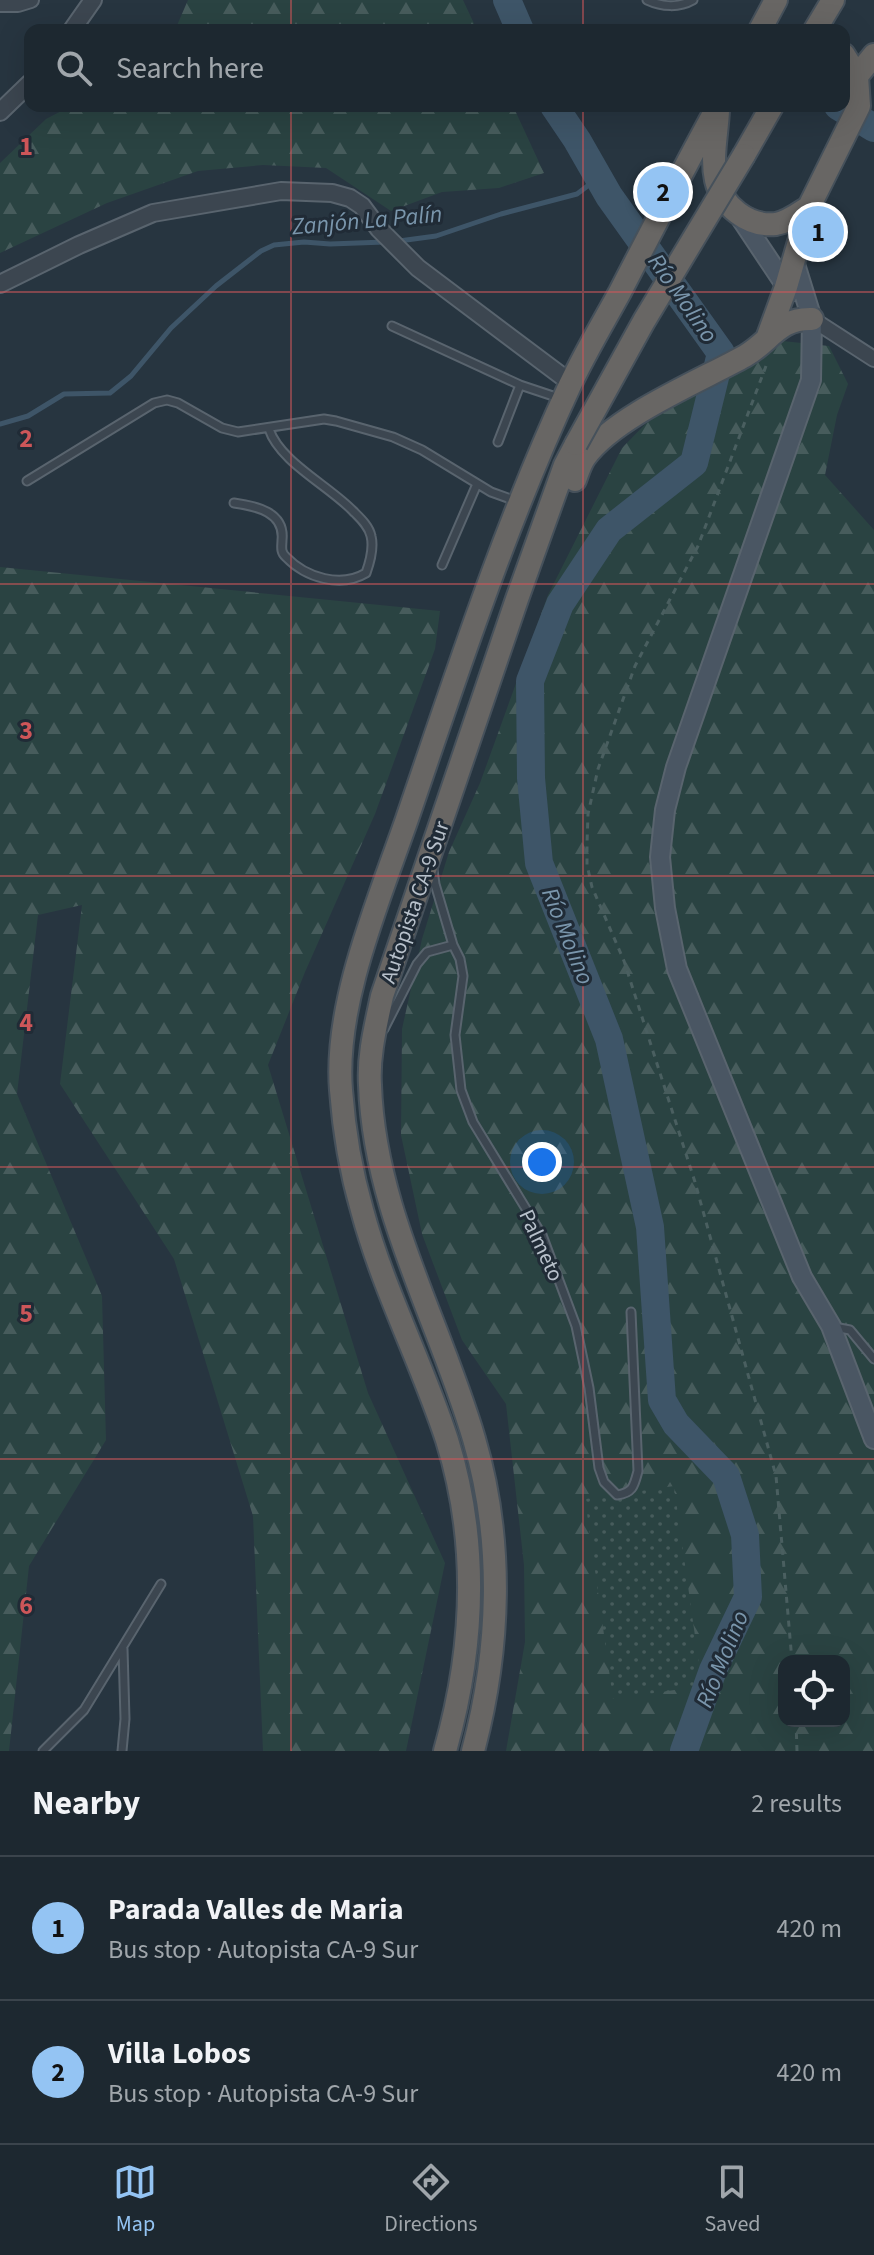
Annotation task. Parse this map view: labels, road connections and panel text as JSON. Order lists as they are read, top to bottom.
{
  "streets": {
    "highway": ["Autopista CA-9 Sur"],
    "lane": ["Palmeto"]
  },
  "water": ["Zanjón La Palín", "Río Molino"],
  "page": {
    "search": "Search here",
    "pins": ["2", "1"],
    "heading": ["Nearby", "2 results"],
    "list": [
      {
        "mark": "1",
        "name": "Parada Valles de Maria",
        "note": "Bus stop · Autopista CA-9 Sur",
        "value": "420 m"
      },
      {
        "mark": "2",
        "name": "Villa Lobos",
        "note": "Bus stop · Autopista CA-9 Sur",
        "value": "420 m"
      }
    ],
    "nav": ["Map", "Directions", "Saved"]
  },
  "grid": {
    "rows": [
      "1",
      "2",
      "3",
      "4",
      "5",
      "6"
    ]
  }
}
